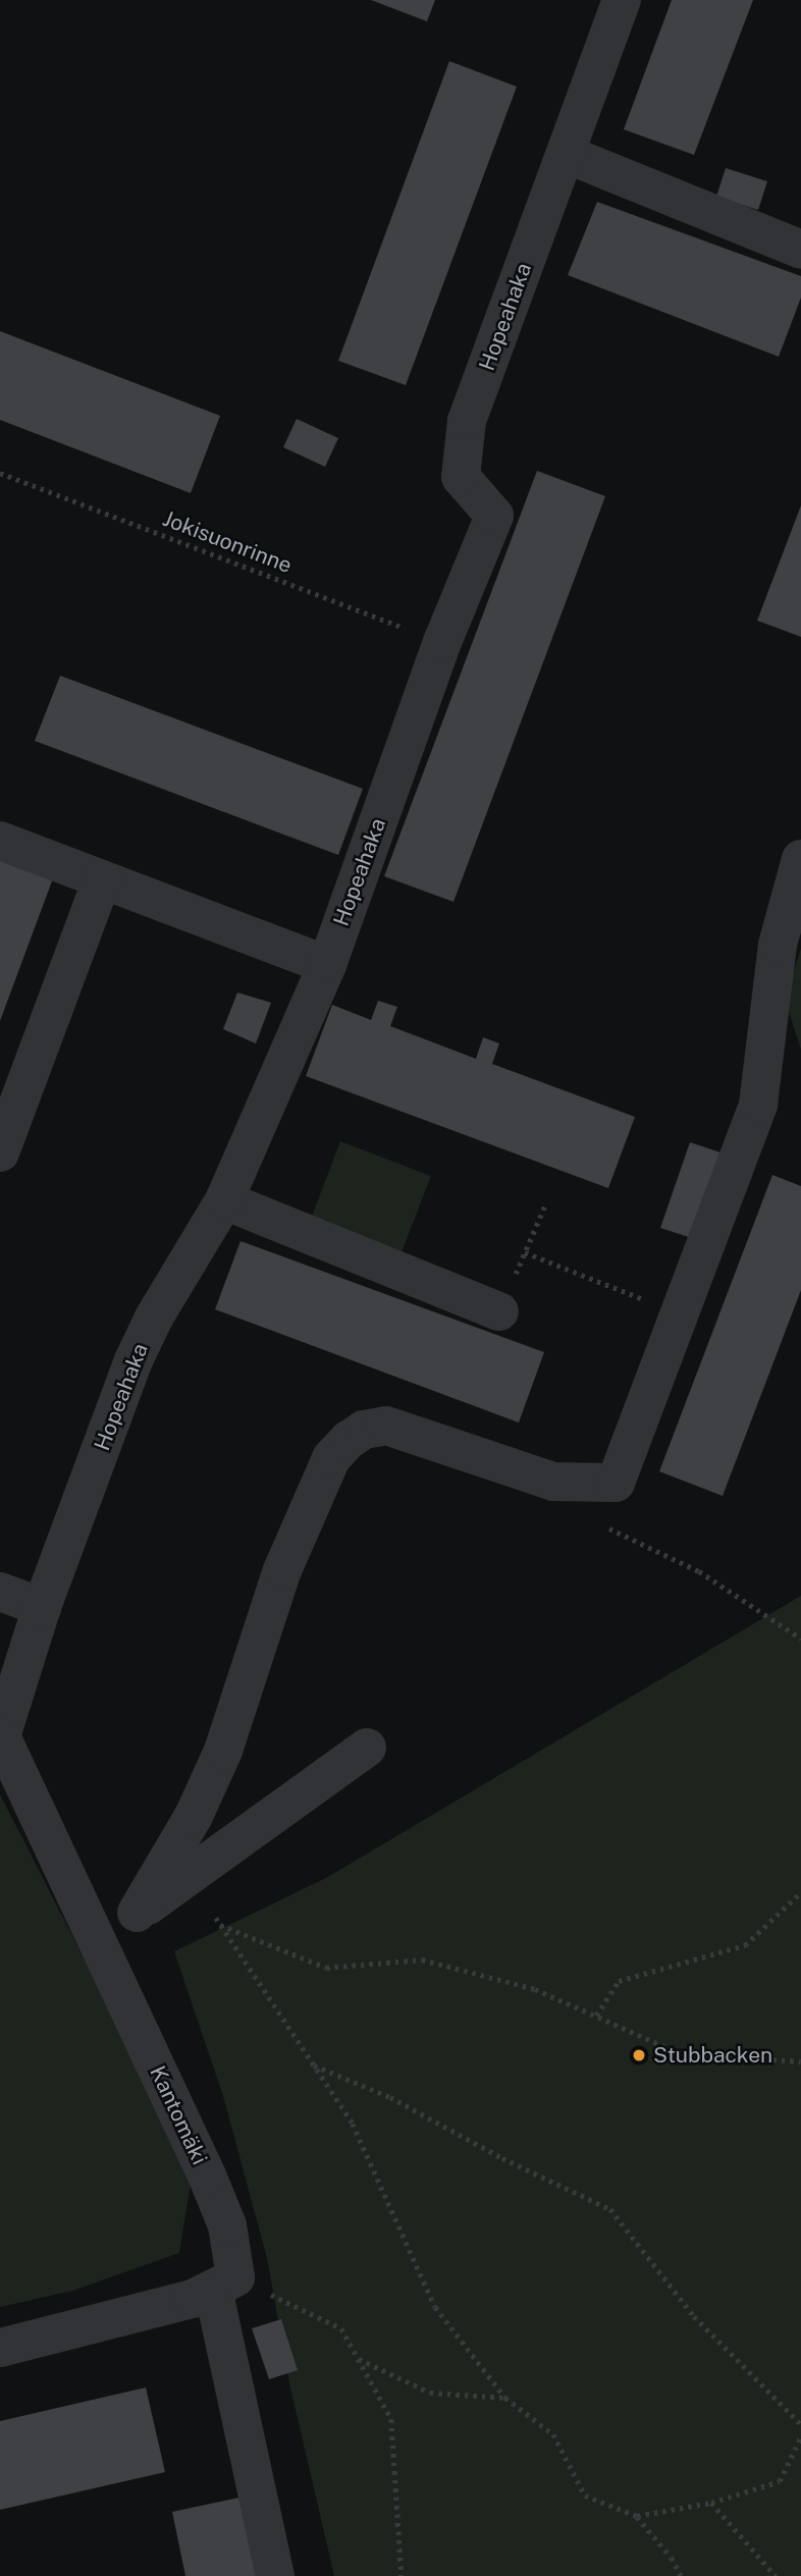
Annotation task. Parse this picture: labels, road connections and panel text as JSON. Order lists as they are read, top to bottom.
{
  "streets": {
    "street": ["Hopeahaka", "Kantomäki"],
    "path": ["Jokisuonrinne"]
  },
  "crossings": [
    ["Hopeahaka", "Jokisuonrinne"],
    ["Hopeahaka", "Kantomäki"]
  ],
  "places": ["Stubbacken"]
}
